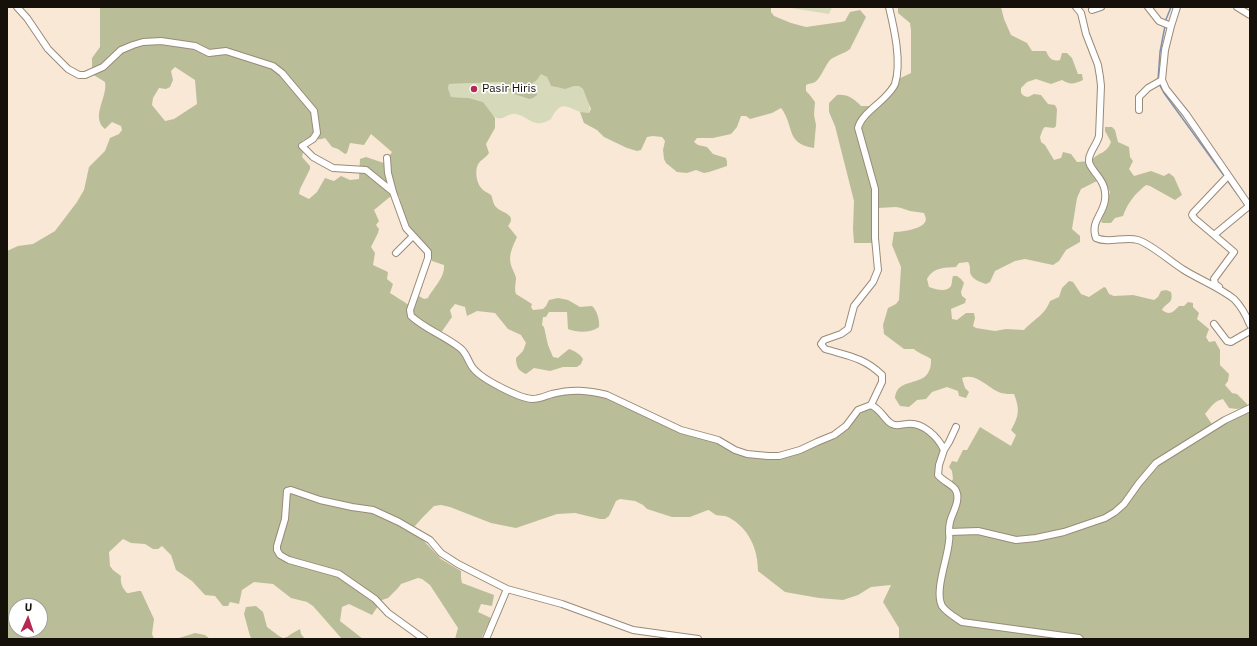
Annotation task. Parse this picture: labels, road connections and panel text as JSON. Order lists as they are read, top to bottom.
{
  "places": ["Pasir Hiris"],
  "north": "top"
}
